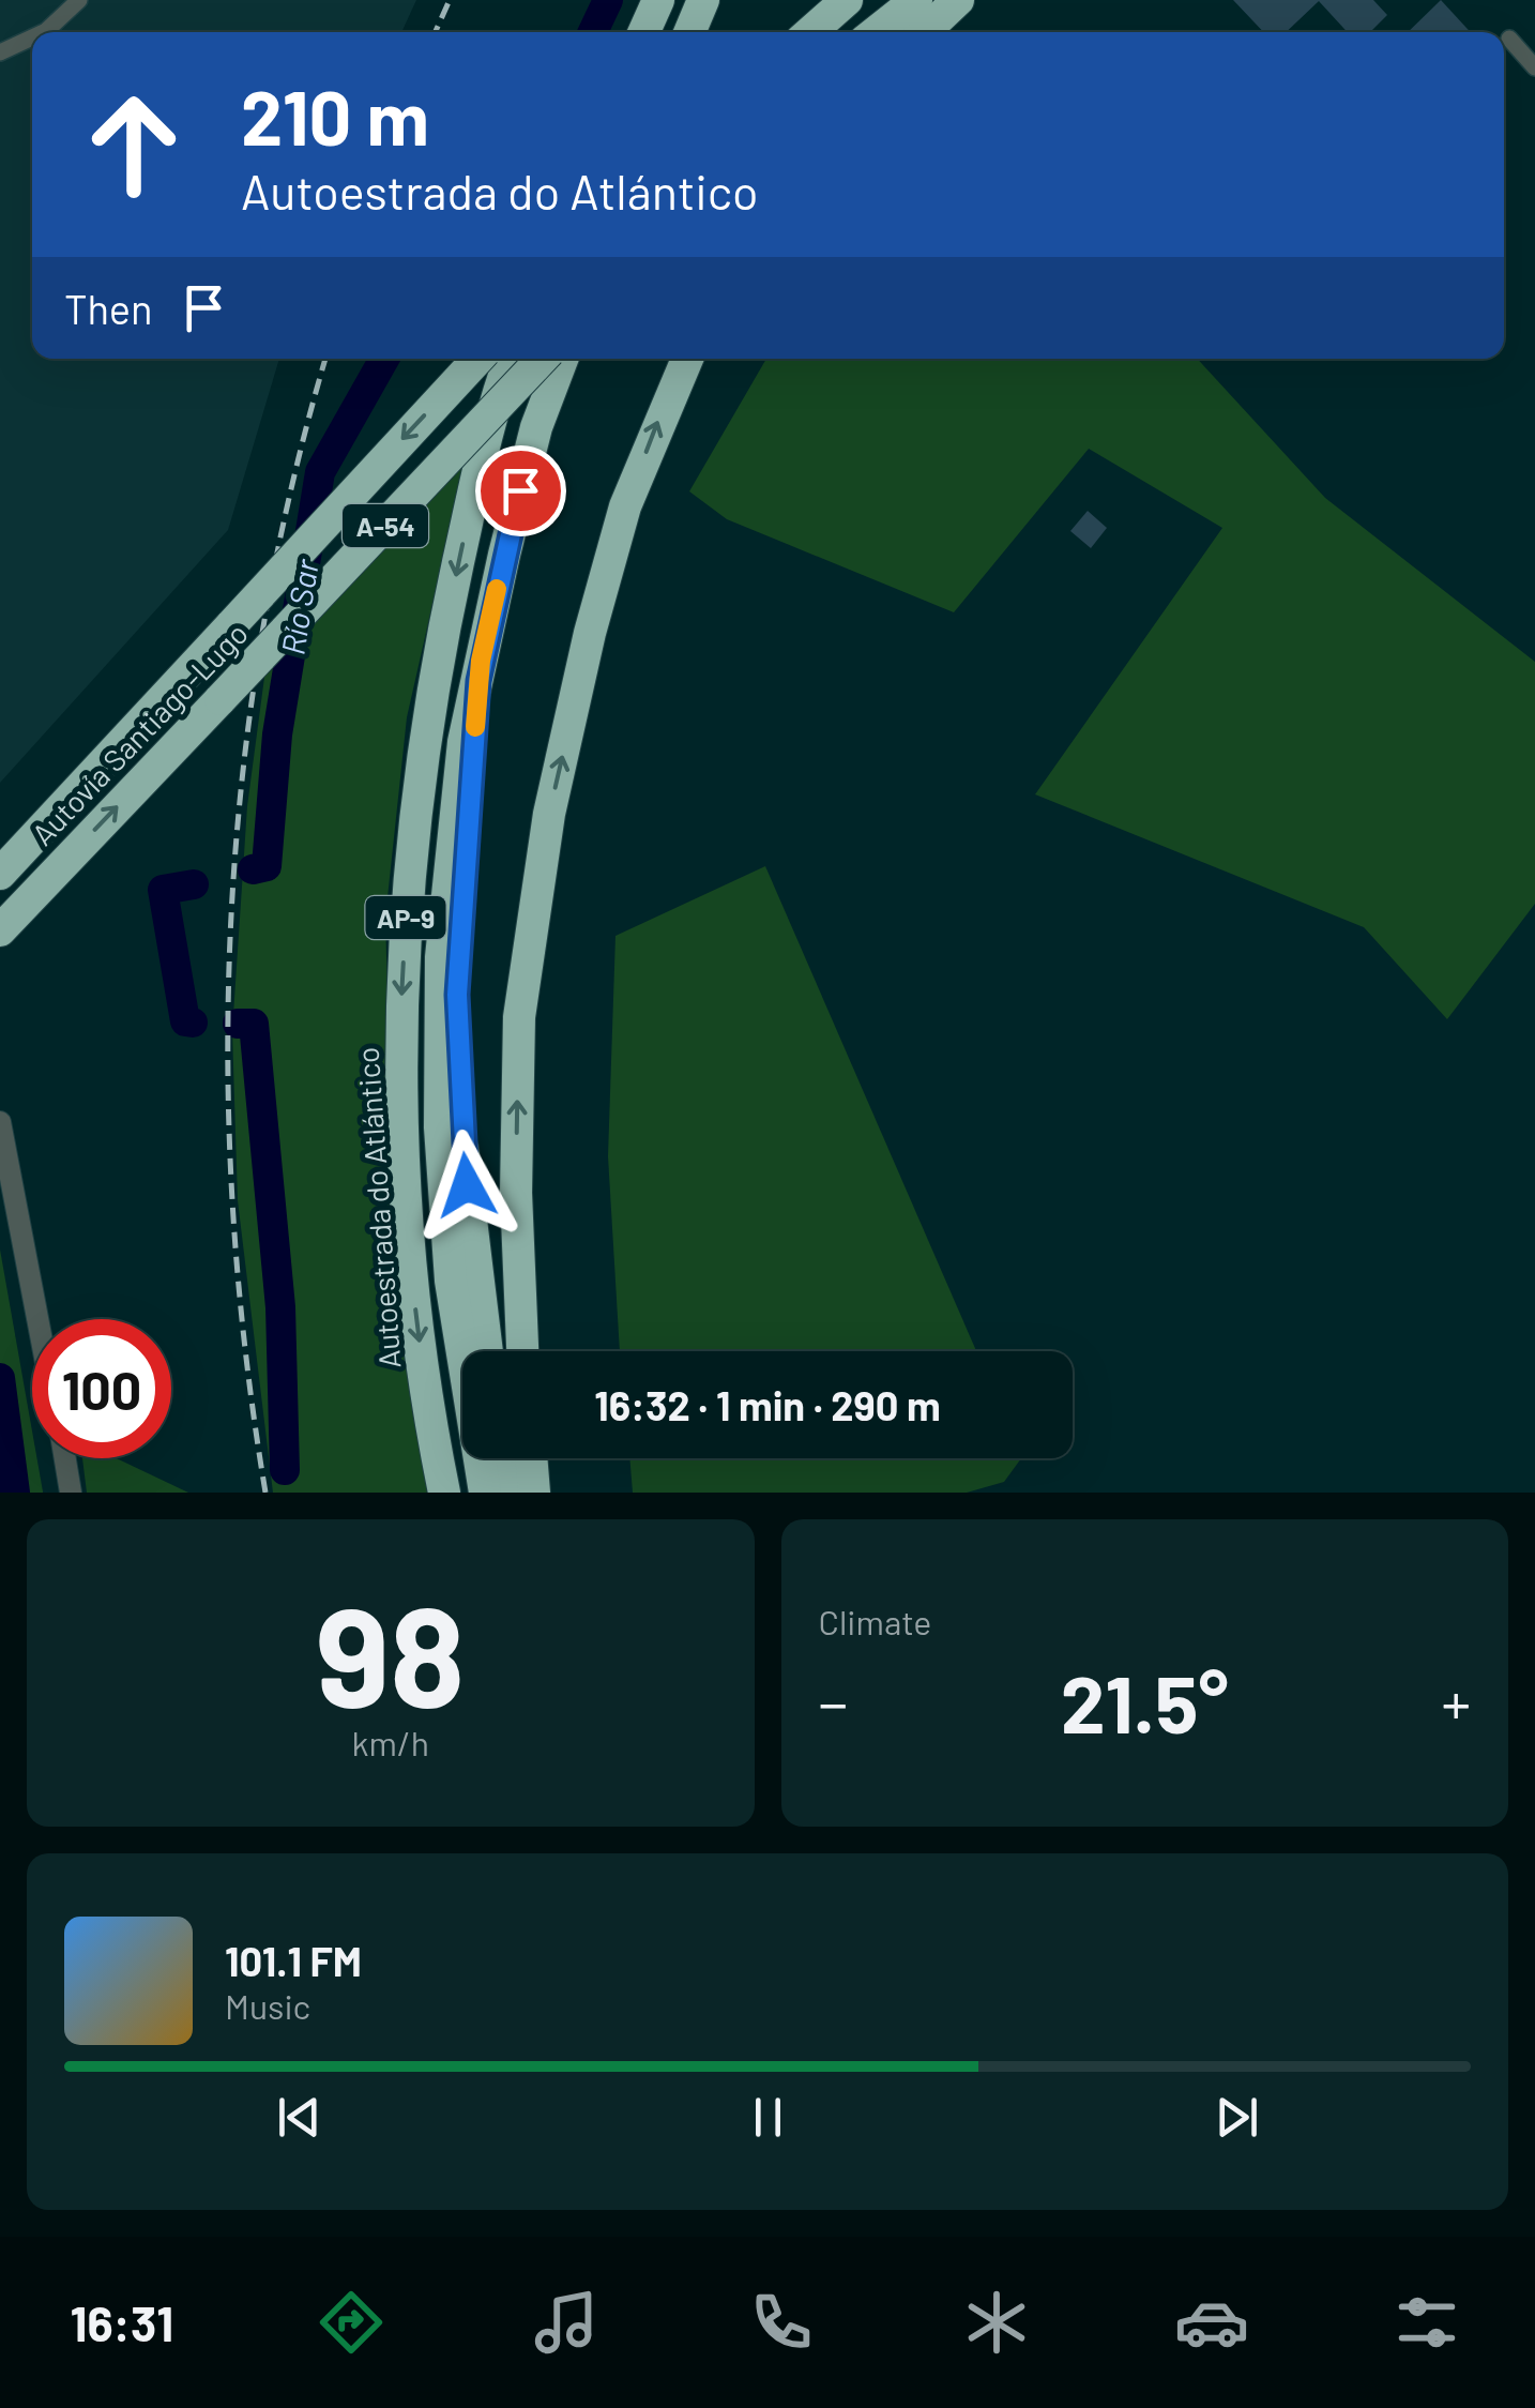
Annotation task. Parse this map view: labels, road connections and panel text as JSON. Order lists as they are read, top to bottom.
{
  "streets": {
    "highway": [
      "A-54",
      "Autovía Santiago-Lugo",
      "AP-9",
      "Autoestrada do Atlántico"
    ]
  },
  "water": ["Río Sar"],
  "page": {
    "turn": ["210 m", "Autoestrada do Atlántico"],
    "then": "Then",
    "limit": "100",
    "trip": "16:32 · 1 min · 290 m",
    "tile": [
      ["98", "km/h"],
      "Climate"
    ],
    "heat": ["−", "21.5°", "+"],
    "song": ["101.1 FM", "Music"],
    "tabs": "16:31"
  }
}
